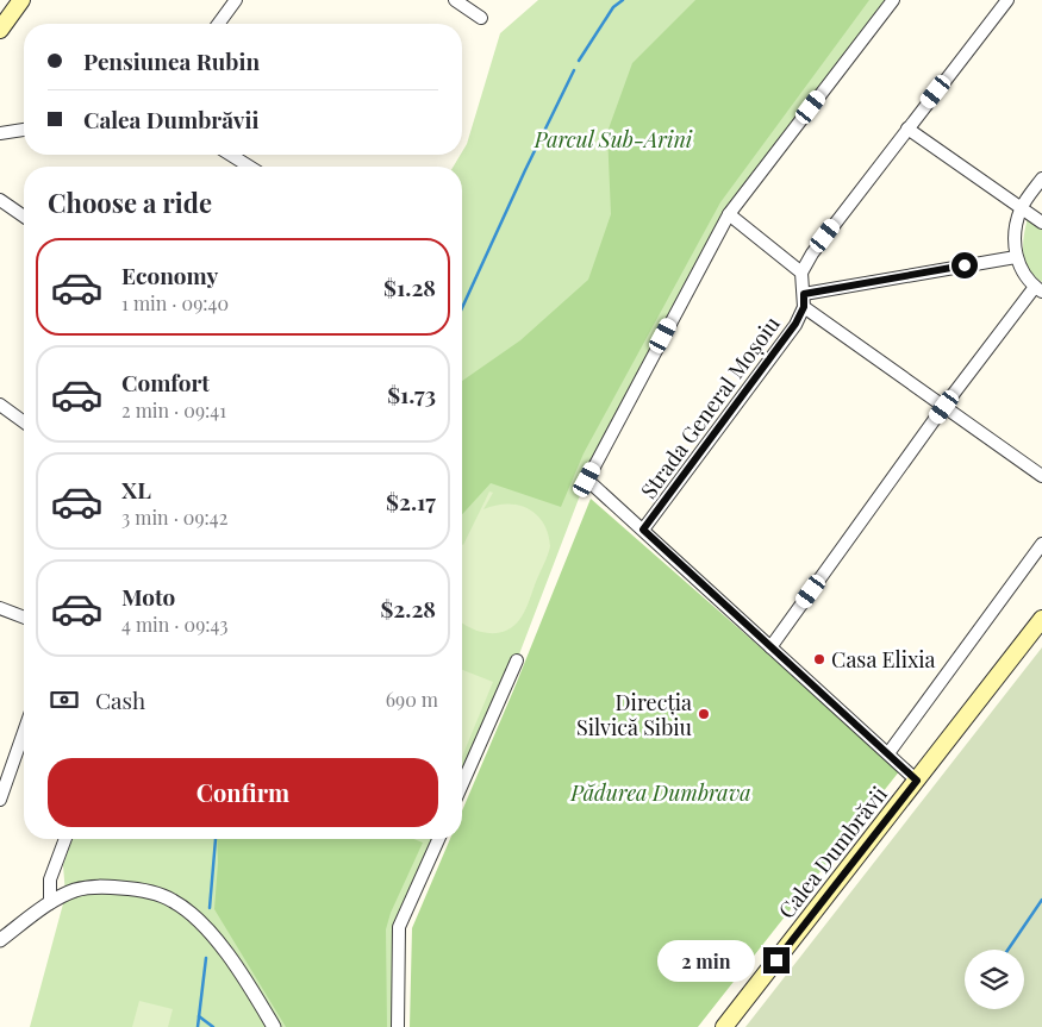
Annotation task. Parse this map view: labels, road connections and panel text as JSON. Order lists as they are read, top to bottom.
{
  "streets": {
    "main road": ["Calea Dumbrăvii"],
    "street": ["Strada General Moșoiu"]
  },
  "parks": ["Parcul Sub-Arini", "Pădurea Dumbrava"],
  "places": ["Casa Elixia", "Direcția Silvică Sibiu"],
  "page": {
    "banner": ["Pensiunea Rubin", "Calea Dumbrăvii"],
    "heading": "Choose a ride",
    "list": [
      {
        "name": "Economy",
        "note": "1 min · 09:40",
        "value": "$1.28"
      },
      {
        "name": "Comfort",
        "note": "2 min · 09:41",
        "value": "$1.73"
      },
      {
        "name": "XL",
        "note": "3 min · 09:42",
        "value": "$2.17"
      },
      {
        "name": "Moto",
        "note": "4 min · 09:43",
        "value": "$2.28"
      }
    ],
    "pay": ["Cash", "690 m"],
    "buttons": "Confirm",
    "bubble": "2 min"
  }
}
